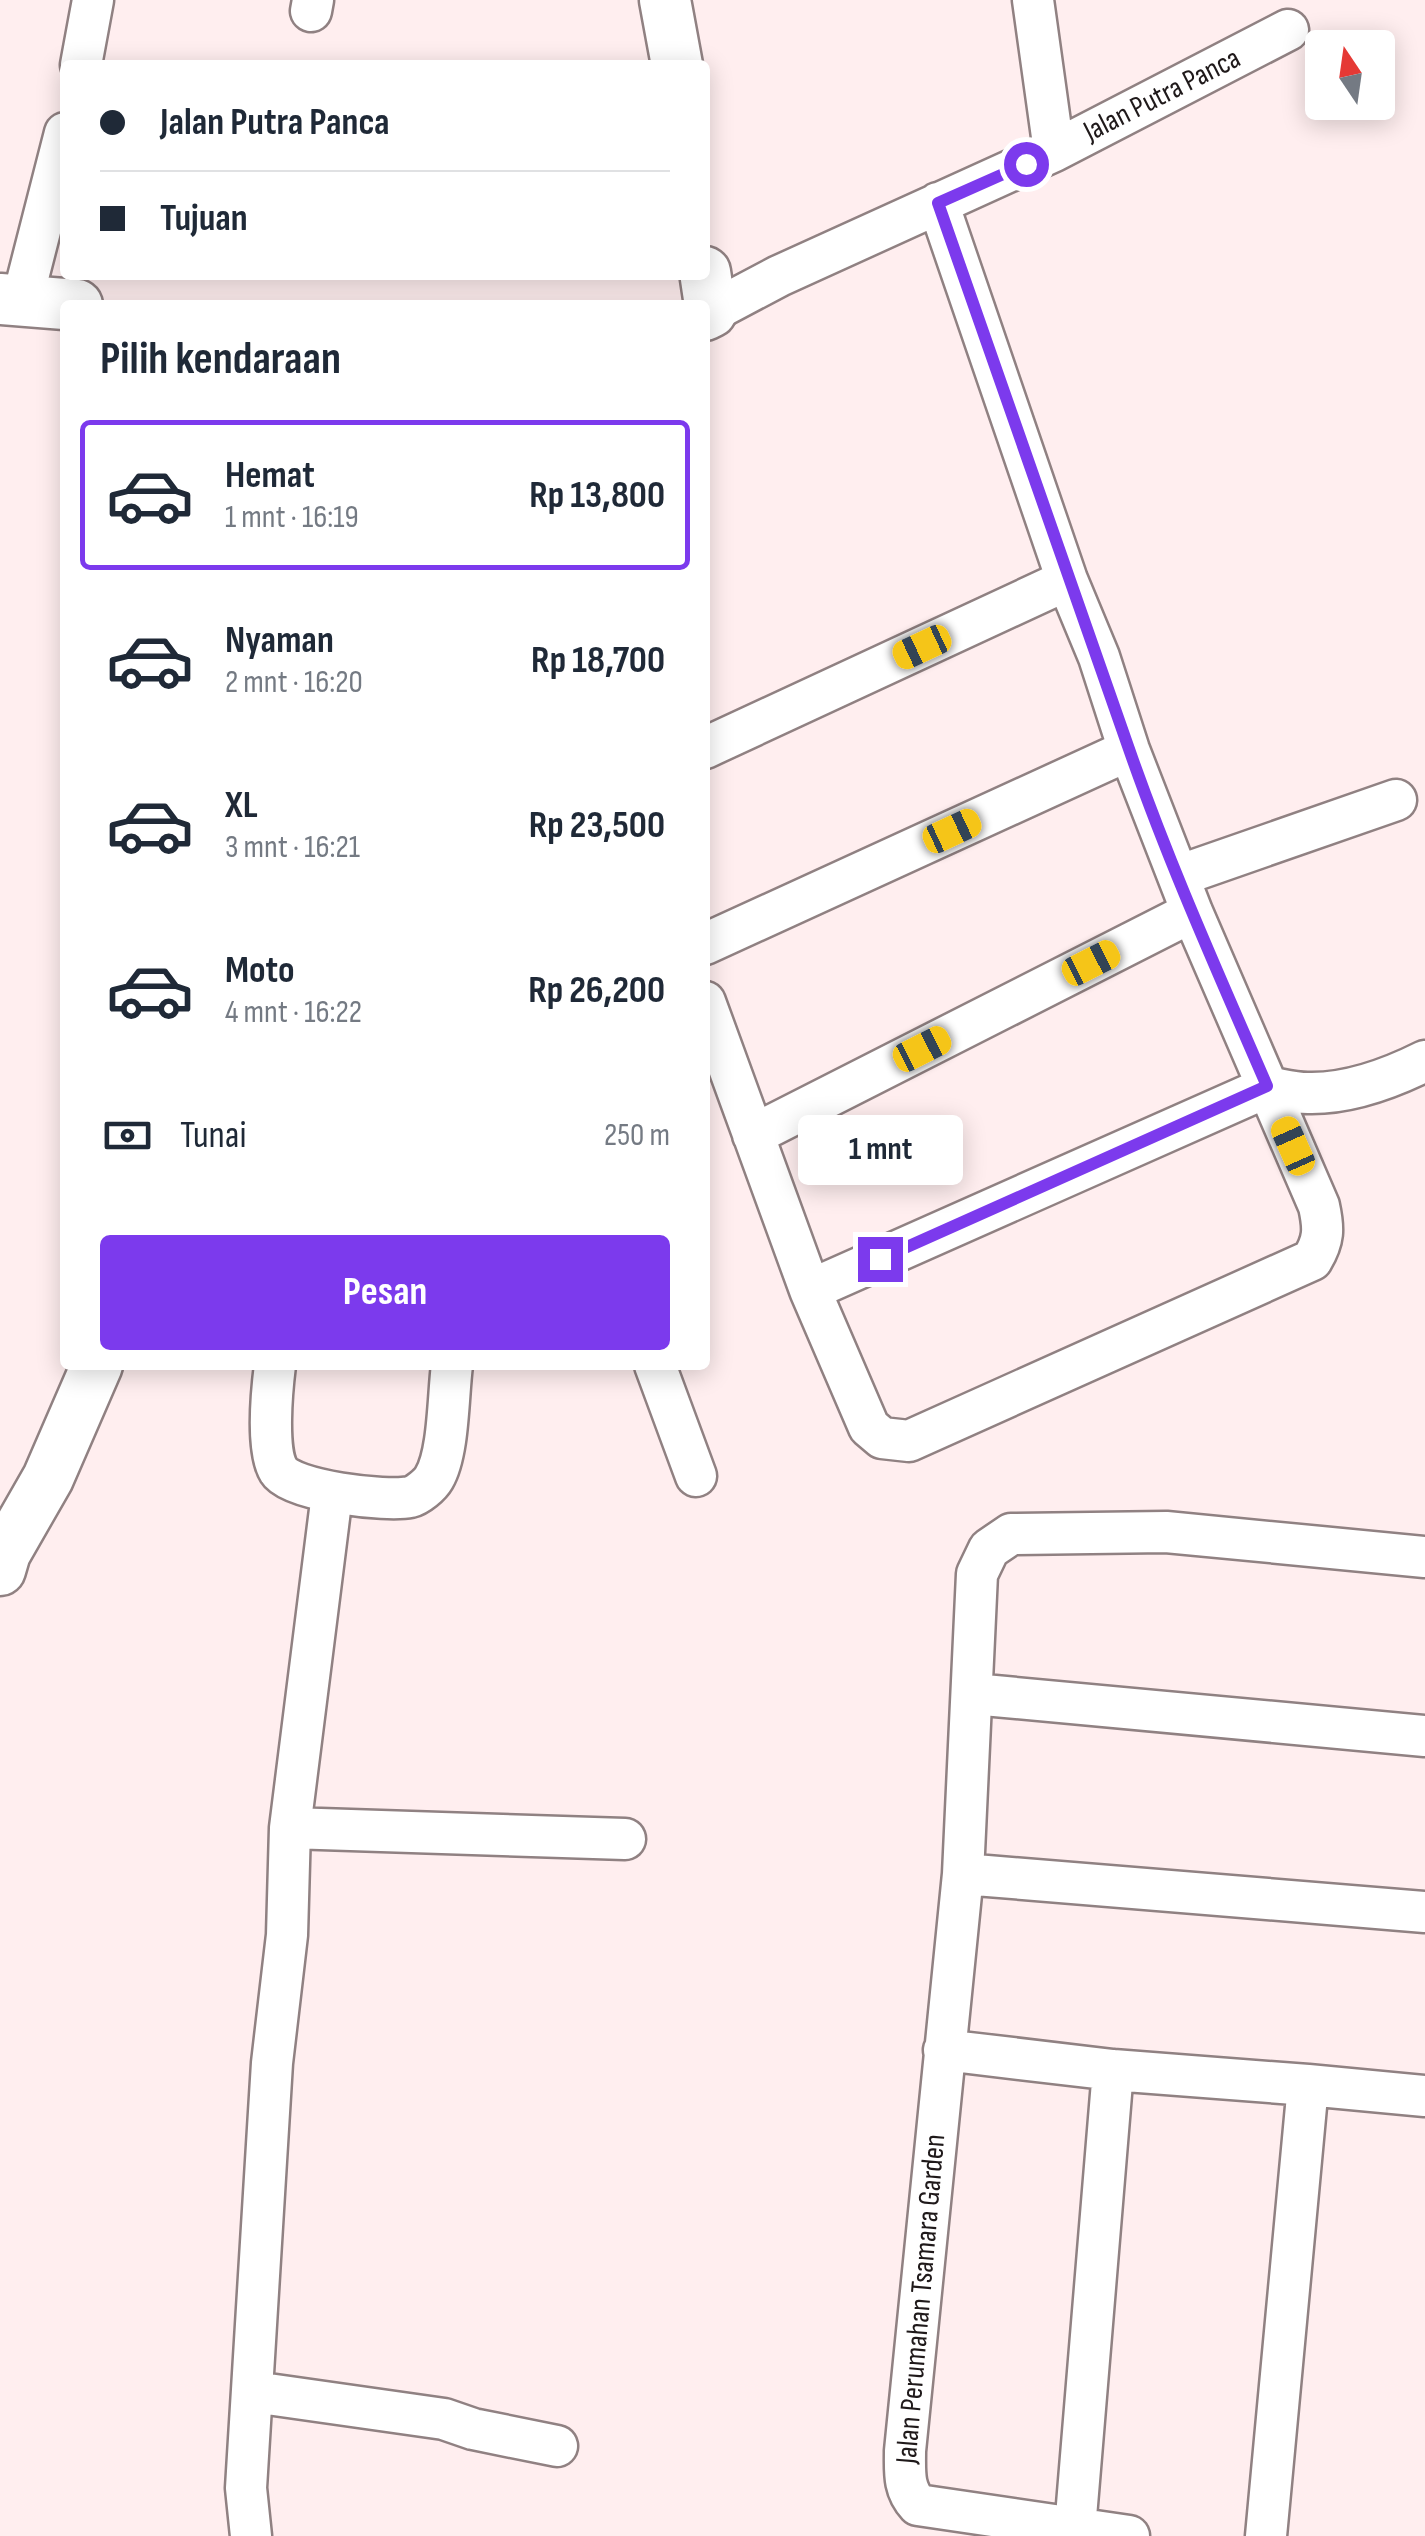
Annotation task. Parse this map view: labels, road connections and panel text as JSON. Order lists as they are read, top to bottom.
{
  "streets": {
    "street": ["Jalan Putra Panca", "Jalan Perumahan Tsamara Garden"]
  },
  "north": "top",
  "page": {
    "banner": ["Jalan Putra Panca", "Tujuan"],
    "heading": "Pilih kendaraan",
    "list": [
      {
        "name": "Hemat",
        "note": "1 mnt · 16:19",
        "value": "Rp 13,800"
      },
      {
        "name": "Nyaman",
        "note": "2 mnt · 16:20",
        "value": "Rp 18,700"
      },
      {
        "name": "XL",
        "note": "3 mnt · 16:21",
        "value": "Rp 23,500"
      },
      {
        "name": "Moto",
        "note": "4 mnt · 16:22",
        "value": "Rp 26,200"
      }
    ],
    "pay": ["Tunai", "250 m"],
    "bubble": "1 mnt",
    "buttons": "Pesan"
  }
}
